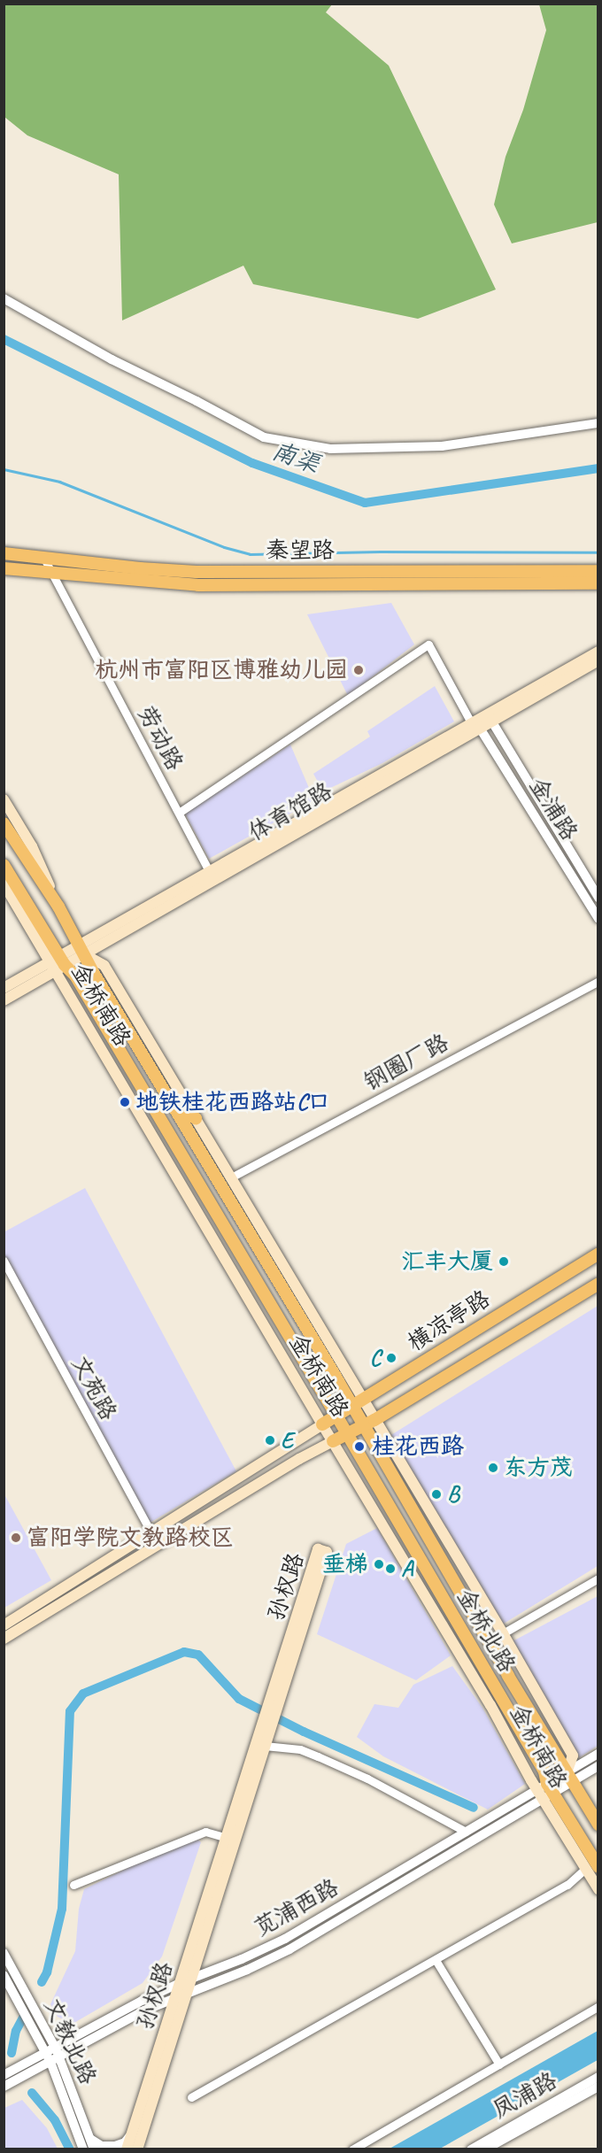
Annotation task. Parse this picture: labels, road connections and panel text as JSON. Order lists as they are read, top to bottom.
{
  "streets": {
    "main road": [
      "秦望路",
      "体育馆路",
      "金桥南路",
      "横凉亭路",
      "孙权路",
      "金桥北路"
    ],
    "street": [
      "劳动路",
      "金浦路",
      "钢圈厂路",
      "文苑路",
      "苋浦西路",
      "文教北路",
      "凤浦路"
    ]
  },
  "crossings": [
    ["秦望路", "劳动路"],
    ["劳动路", "体育馆路"],
    ["金浦路", "体育馆路"],
    ["体育馆路", "金桥南路"],
    ["金桥南路", "钢圈厂路"],
    ["金桥南路", "横凉亭路"],
    ["金桥南路", "金桥北路"],
    ["金桥南路", "苋浦西路"],
    ["横凉亭路", "金桥北路"],
    ["孙权路", "苋浦西路"],
    ["金桥北路", "苋浦西路"],
    ["苋浦西路", "文教北路"]
  ],
  "water": ["南渠"],
  "places": [
    "杭州市富阳区博雅幼儿园",
    "地铁桂花西路站C口",
    "汇丰大厦",
    "C",
    "E",
    "桂花西路",
    "东方茂",
    "B",
    "富阳学院文教路校区",
    "垂梯",
    "A"
  ]
}
